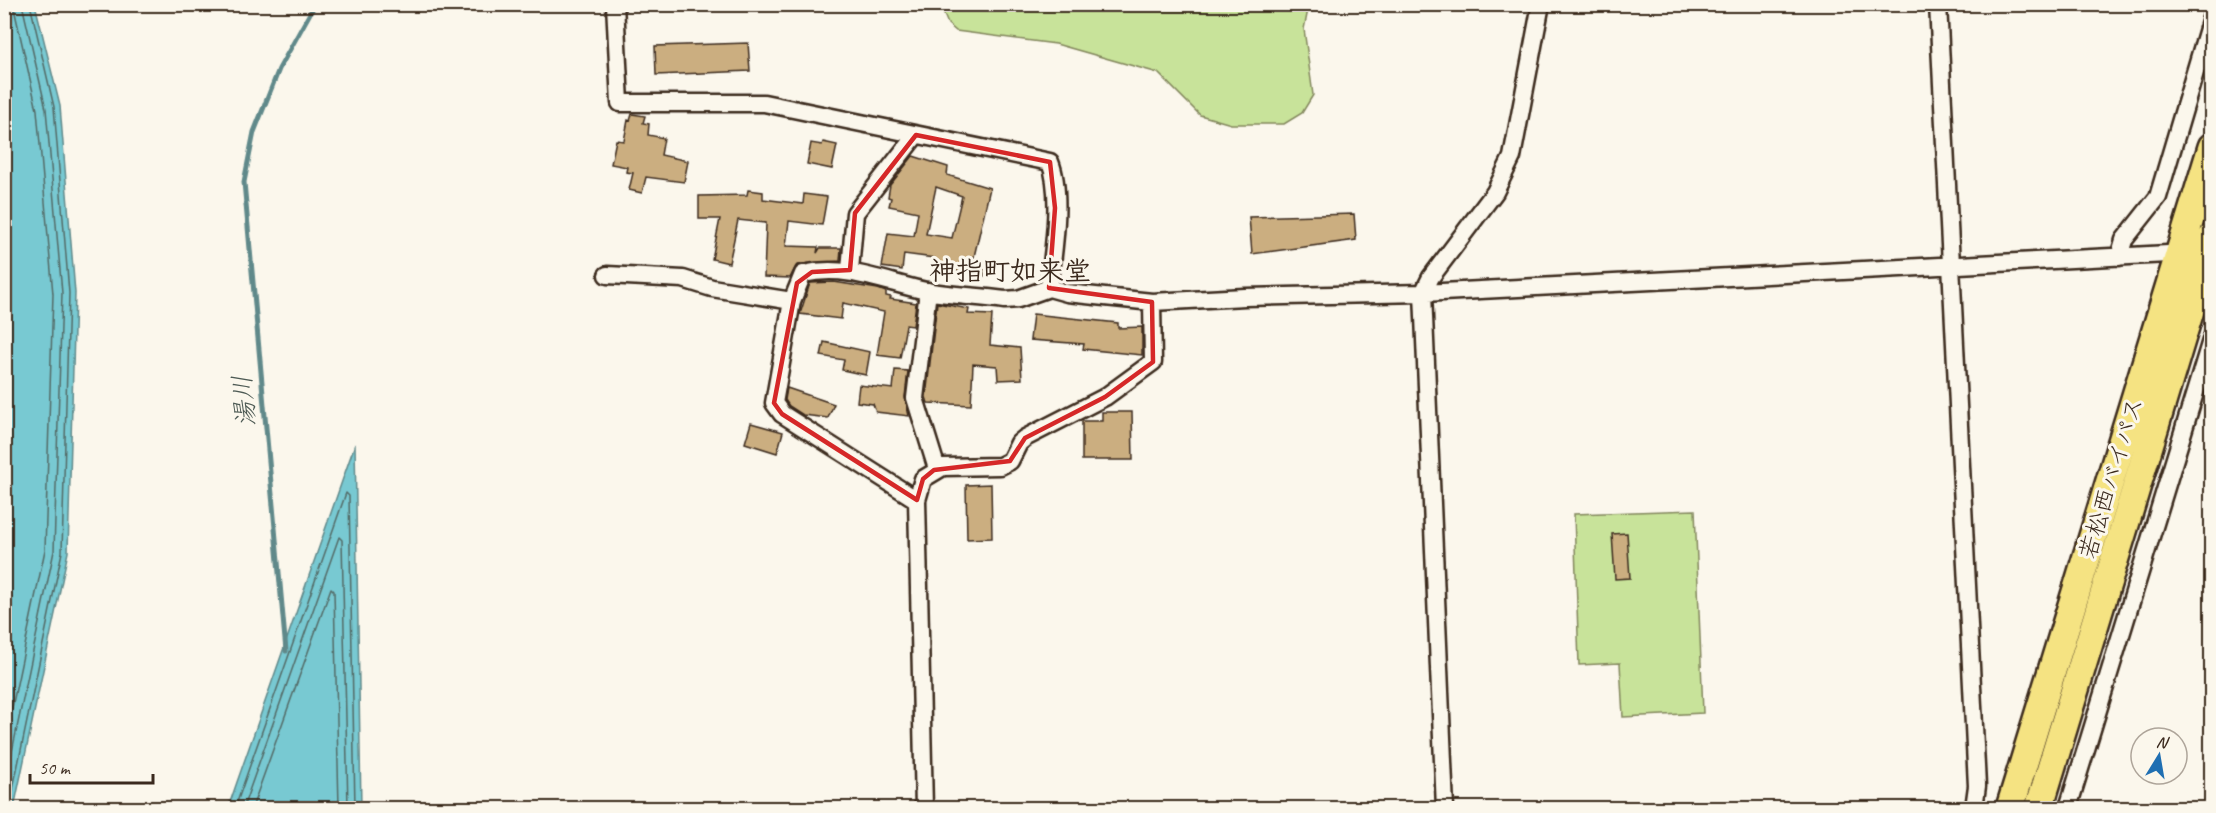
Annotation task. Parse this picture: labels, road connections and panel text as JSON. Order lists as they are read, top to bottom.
{
  "streets": {
    "highway": ["若松西バイパス"]
  },
  "districts": ["神指町如来堂"],
  "water": ["湯川"],
  "scale_bar": "50 m",
  "north": "top"
}
